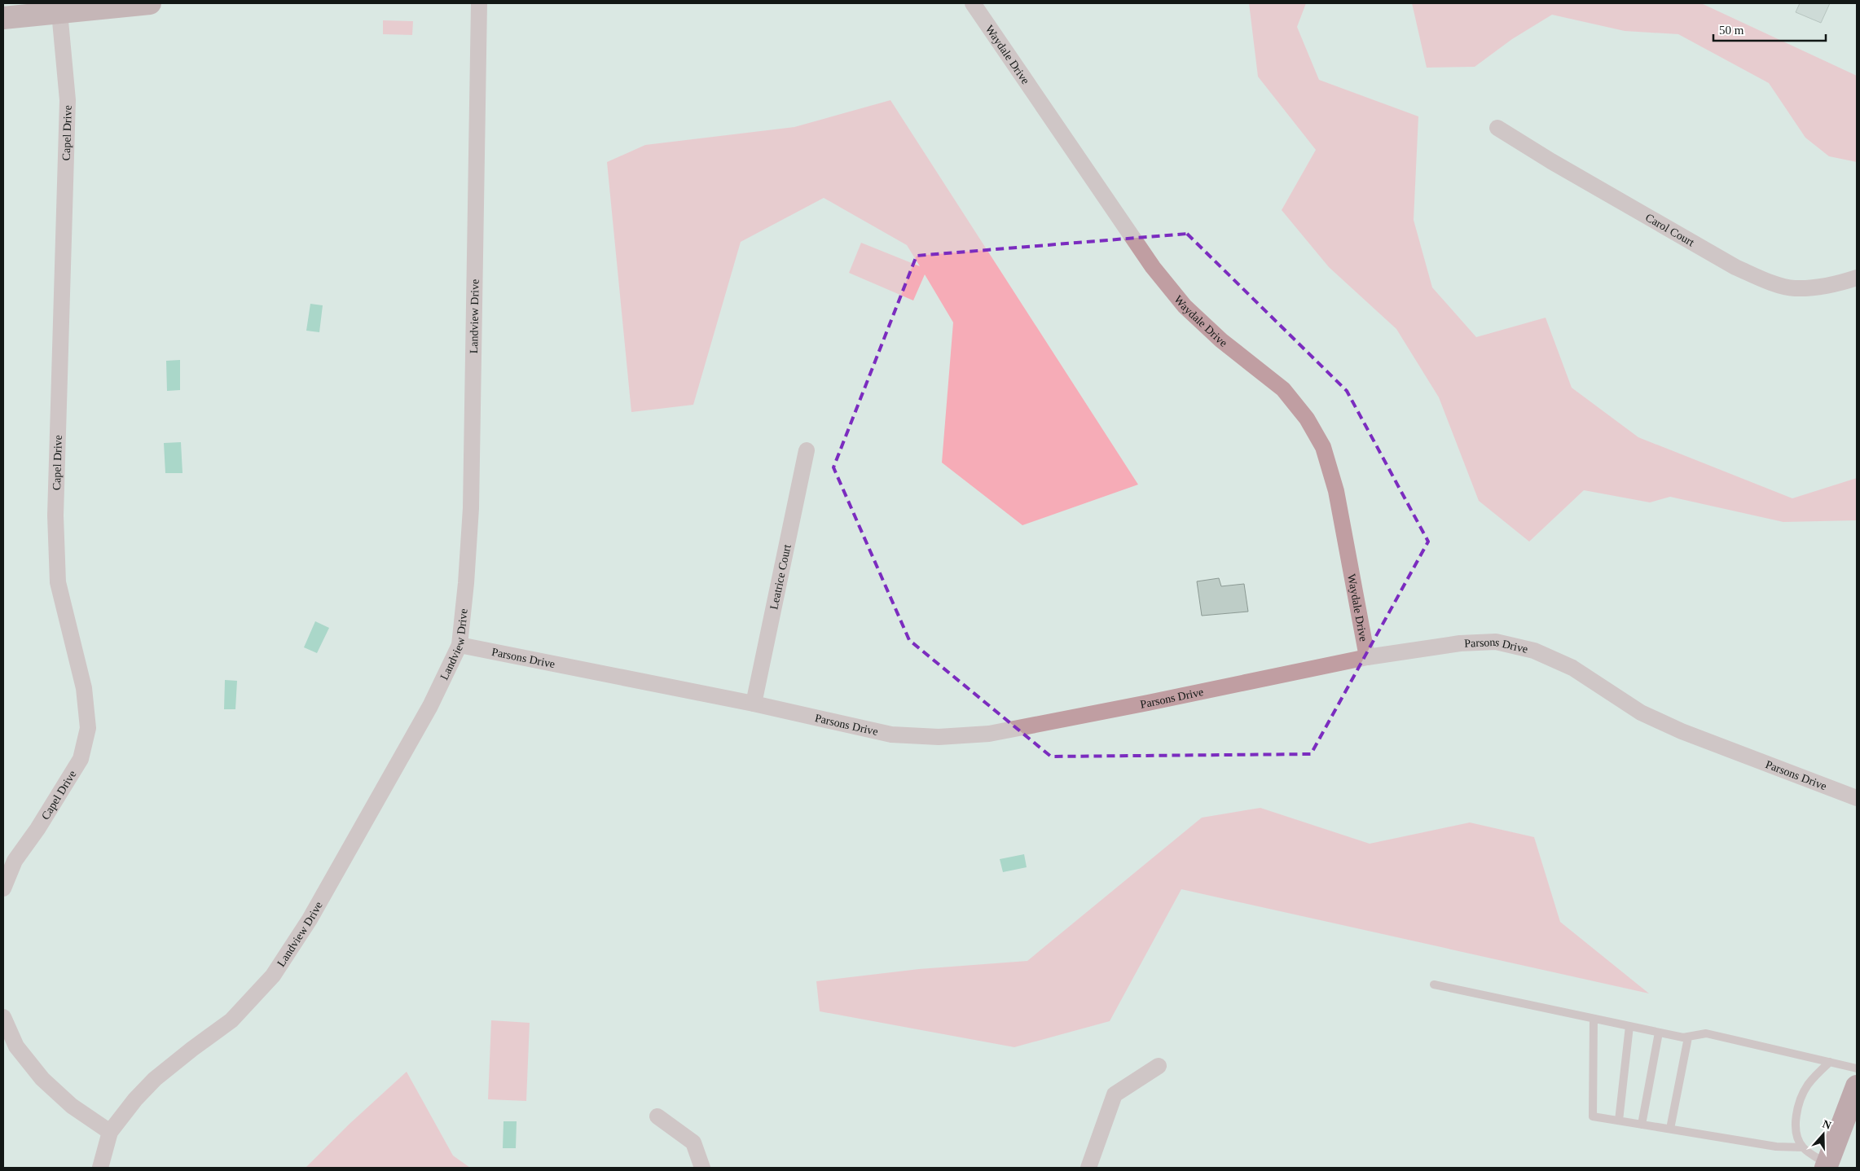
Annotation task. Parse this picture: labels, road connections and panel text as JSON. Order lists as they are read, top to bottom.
{
  "streets": {
    "street": [
      "Waydale Drive",
      "Capel Drive",
      "Carol Court",
      "Landview Drive",
      "Leatrice Court",
      "Parsons Drive"
    ]
  },
  "crossings": [
    ["Waydale Drive", "Parsons Drive"],
    ["Landview Drive", "Parsons Drive"],
    ["Leatrice Court", "Parsons Drive"]
  ],
  "scale_bar": "50 m",
  "north": "top"
}
